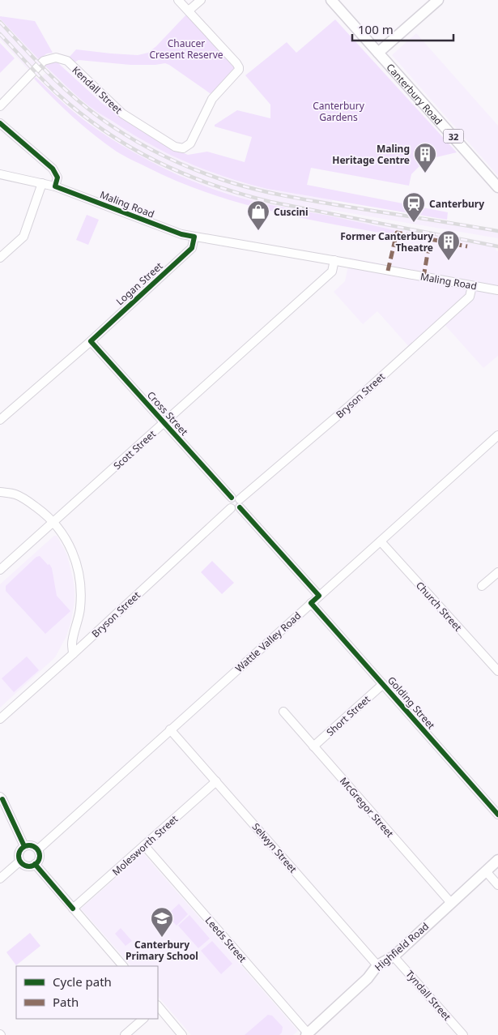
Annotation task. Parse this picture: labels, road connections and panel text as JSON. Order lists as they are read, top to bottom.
{
  "streets": {
    "main road": ["Canterbury Road", "32", "Highfield Road"],
    "street": [
      "Kendall Street",
      "Maling Road",
      "Logan Street",
      "Bryson Street",
      "Cross Street",
      "Scott Street",
      "Church Street",
      "Wattle Valley Road",
      "Golding Street",
      "Short Street",
      "McGregor Street",
      "Molesworth Street",
      "Selwyn Street",
      "Leeds Street",
      "Tyndall Street"
    ]
  },
  "crossings": [
    ["Maling Road", "Logan Street"],
    ["Maling Road", "Bryson Street"],
    ["Maling Road", "Scott Street"],
    ["Logan Street", "Cross Street"],
    ["Bryson Street", "Cross Street"],
    ["Cross Street", "Scott Street"],
    ["Cross Street", "Wattle Valley Road"],
    ["Church Street", "Wattle Valley Road"],
    ["Wattle Valley Road", "Golding Street"],
    ["Wattle Valley Road", "Selwyn Street"],
    ["Golding Street", "Short Street"],
    ["Short Street", "McGregor Street"],
    ["McGregor Street", "Highfield Road"],
    ["Molesworth Street", "Selwyn Street"],
    ["Molesworth Street", "Leeds Street"],
    ["Selwyn Street", "Highfield Road"],
    ["Leeds Street", "Highfield Road"],
    ["Highfield Road", "Tyndall Street"]
  ],
  "parks": ["Chaucer Cresent Reserve", "Canterbury Gardens"],
  "places": {
    "building": ["Maling Heritage Centre", "Former Canterbury Theatre"],
    "station": ["Canterbury"],
    "shop": ["Cuscini"],
    "school or university": ["Canterbury Primary School"]
  },
  "legend": ["Cycle path", "Path"],
  "scale_bar": "100 m"
}
